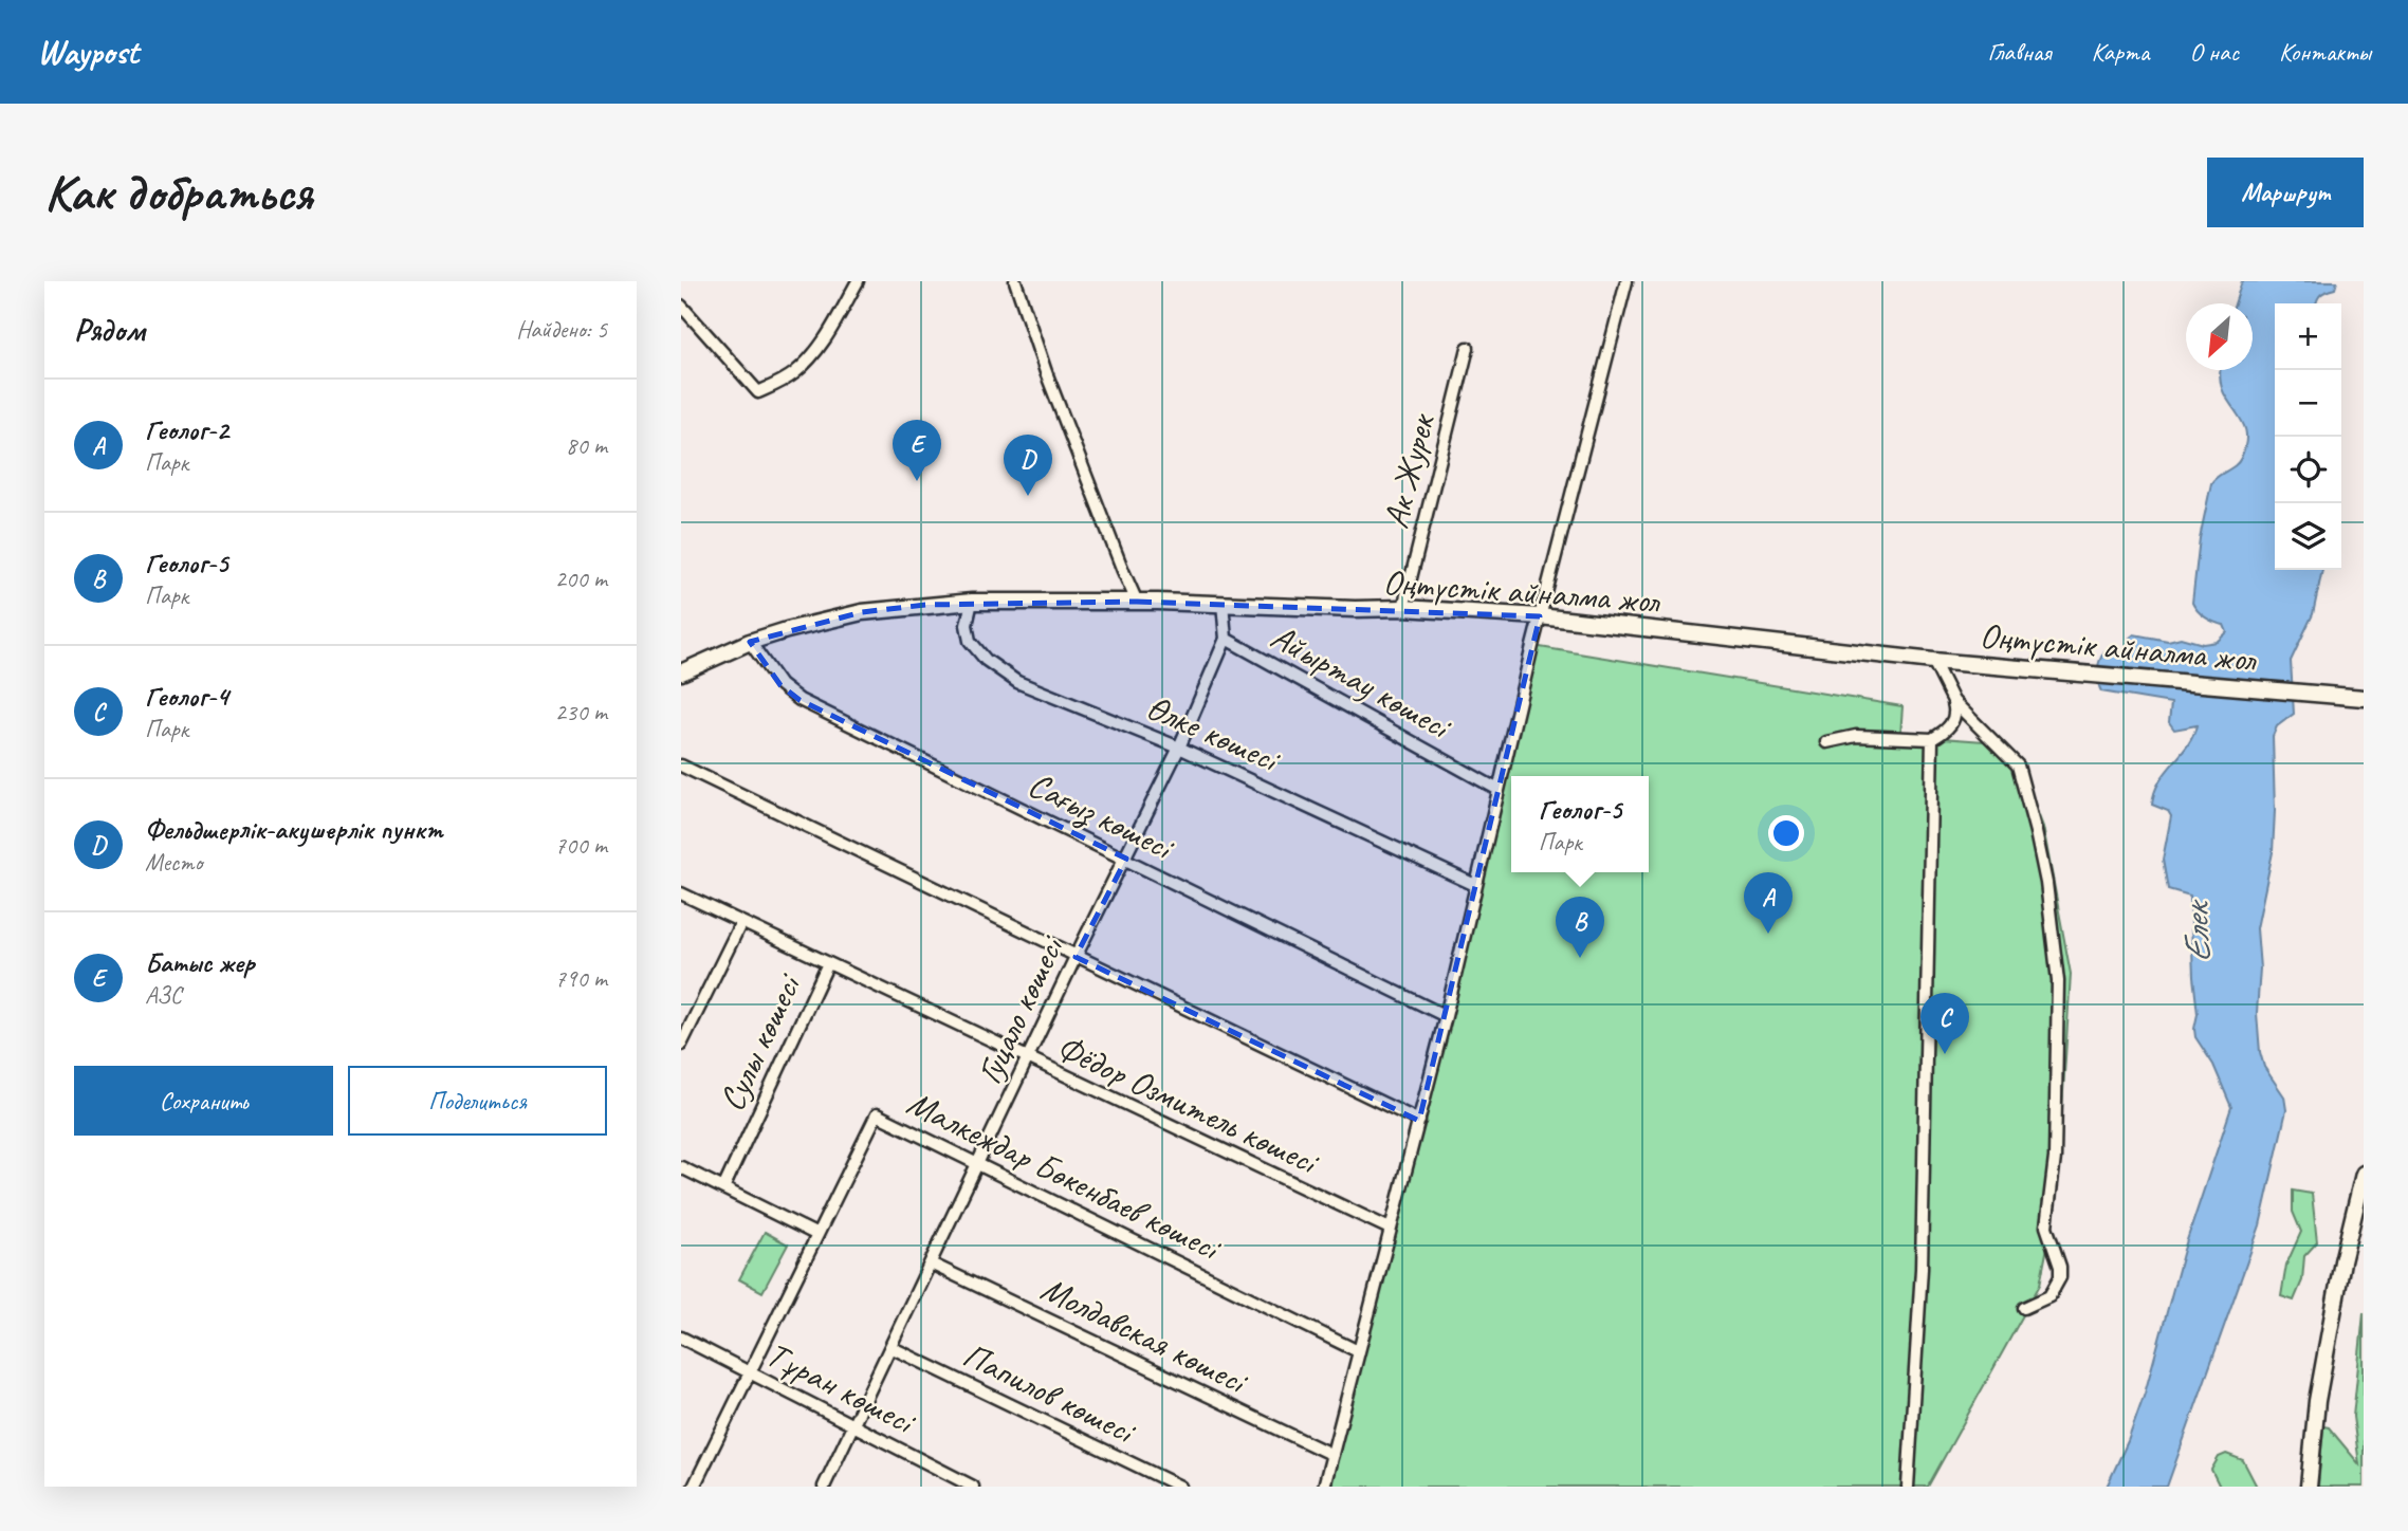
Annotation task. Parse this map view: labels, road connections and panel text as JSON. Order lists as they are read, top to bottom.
{
  "streets": {
    "highway": ["Оңтүстік айналма жол"],
    "street": [
      "Ак Журек",
      "Айыртау көшесі",
      "Өлке көшесі",
      "Сағыз көшесі",
      "Гуцало көшесі",
      "Сулы көшесі",
      "Фёдор Озмитель көшесі",
      "Малкеждар Бөкенбаев көшесі",
      "Молдавская көшесі",
      "Тұран көшесі",
      "Папилов көшесі"
    ]
  },
  "crossings": [
    ["Ак Журек", "Оңтүстік айналма жол"],
    ["Оңтүстік айналма жол", "Айыртау көшесі"],
    ["Оңтүстік айналма жол", "Өлке көшесі"],
    ["Оңтүстік айналма жол", "Сағыз көшесі"],
    ["Айыртау көшесі", "Гуцало көшесі"],
    ["Өлке көшесі", "Гуцало көшесі"],
    ["Сағыз көшесі", "Гуцало көшесі"],
    ["Гуцало көшесі", "Фёдор Озмитель көшесі"],
    ["Гуцало көшесі", "Малкеждар Бөкенбаев көшесі"],
    ["Гуцало көшесі", "Молдавская көшесі"],
    ["Гуцало көшесі", "Тұран көшесі"],
    ["Гуцало көшесі", "Папилов көшесі"],
    ["Сулы көшесі", "Фёдор Озмитель көшесі"],
    ["Малкеждар Бөкенбаев көшесі", "Тұран көшесі"]
  ],
  "water": ["Елек"],
  "north": "bottom left",
  "page": {
    "header": "Waypost",
    "nav": [
      "Главная",
      "Карта",
      "О нас",
      "Контакты"
    ],
    "buttons": [
      "Маршрут",
      ["Сохранить", "Поделиться"]
    ],
    "title": "Как добраться",
    "heading": ["Рядом", "Найдено: 5"],
    "map_buttons": ["+", "−"],
    "list": [
      {
        "mark": "A",
        "name": "Геолог-2",
        "note": "Парк",
        "value": "80 m"
      },
      {
        "mark": "B",
        "name": "Геолог-5",
        "note": "Парк",
        "value": "200 m"
      },
      {
        "mark": "C",
        "name": "Геолог-4",
        "note": "Парк",
        "value": "230 m"
      },
      {
        "mark": "D",
        "name": "Фельдшерлік-акушерлік пункт",
        "note": "Место",
        "value": "700 m"
      },
      {
        "mark": "E",
        "name": "Батыс жер",
        "note": "АЗС",
        "value": "790 m"
      }
    ],
    "pins": [
      "E",
      "D",
      "A",
      "B",
      "C"
    ],
    "popup": ["Геолог-5", "Парк"]
  }
}
